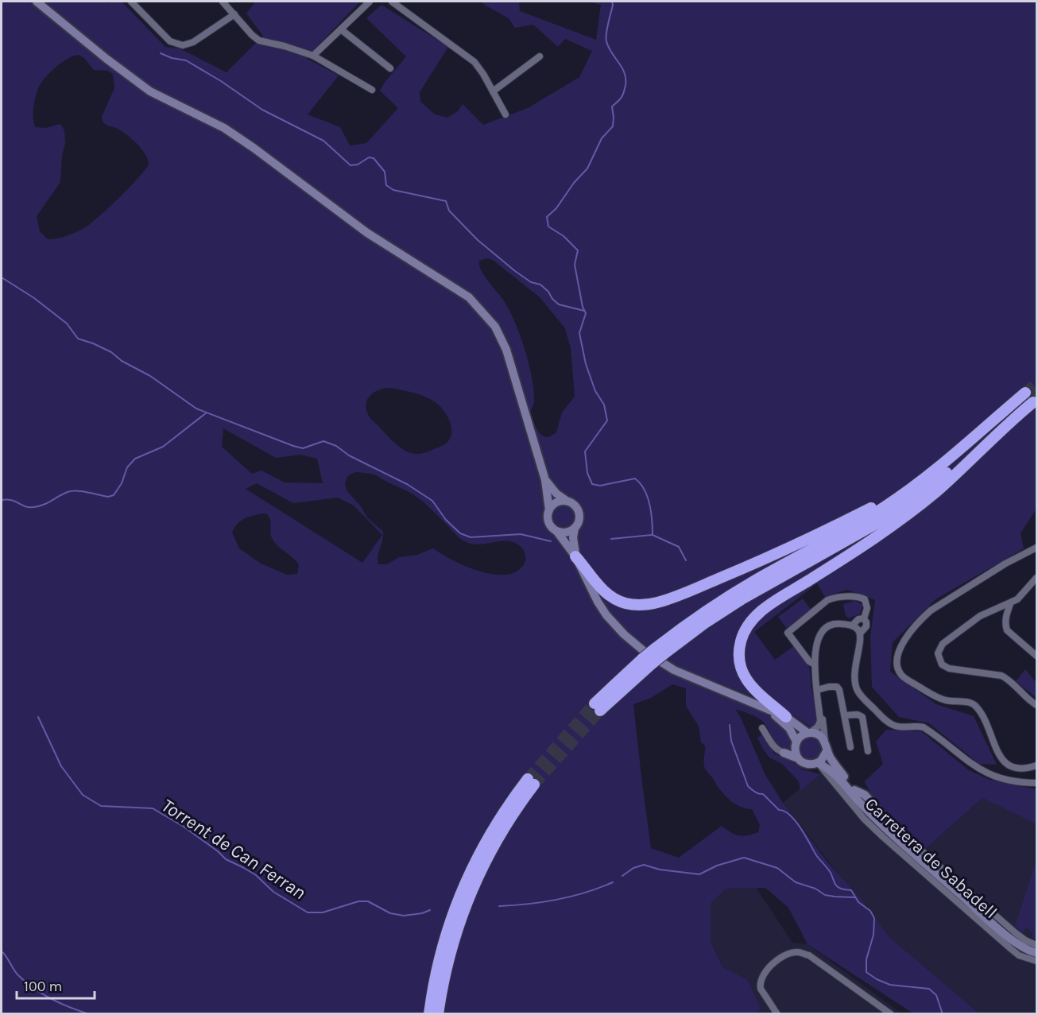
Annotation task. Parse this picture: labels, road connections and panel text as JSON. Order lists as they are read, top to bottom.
{
  "streets": {
    "street": ["Carretera de Sabadell"]
  },
  "water": ["Torrent de Can Ferran"],
  "scale_bar": "100 m"
}
